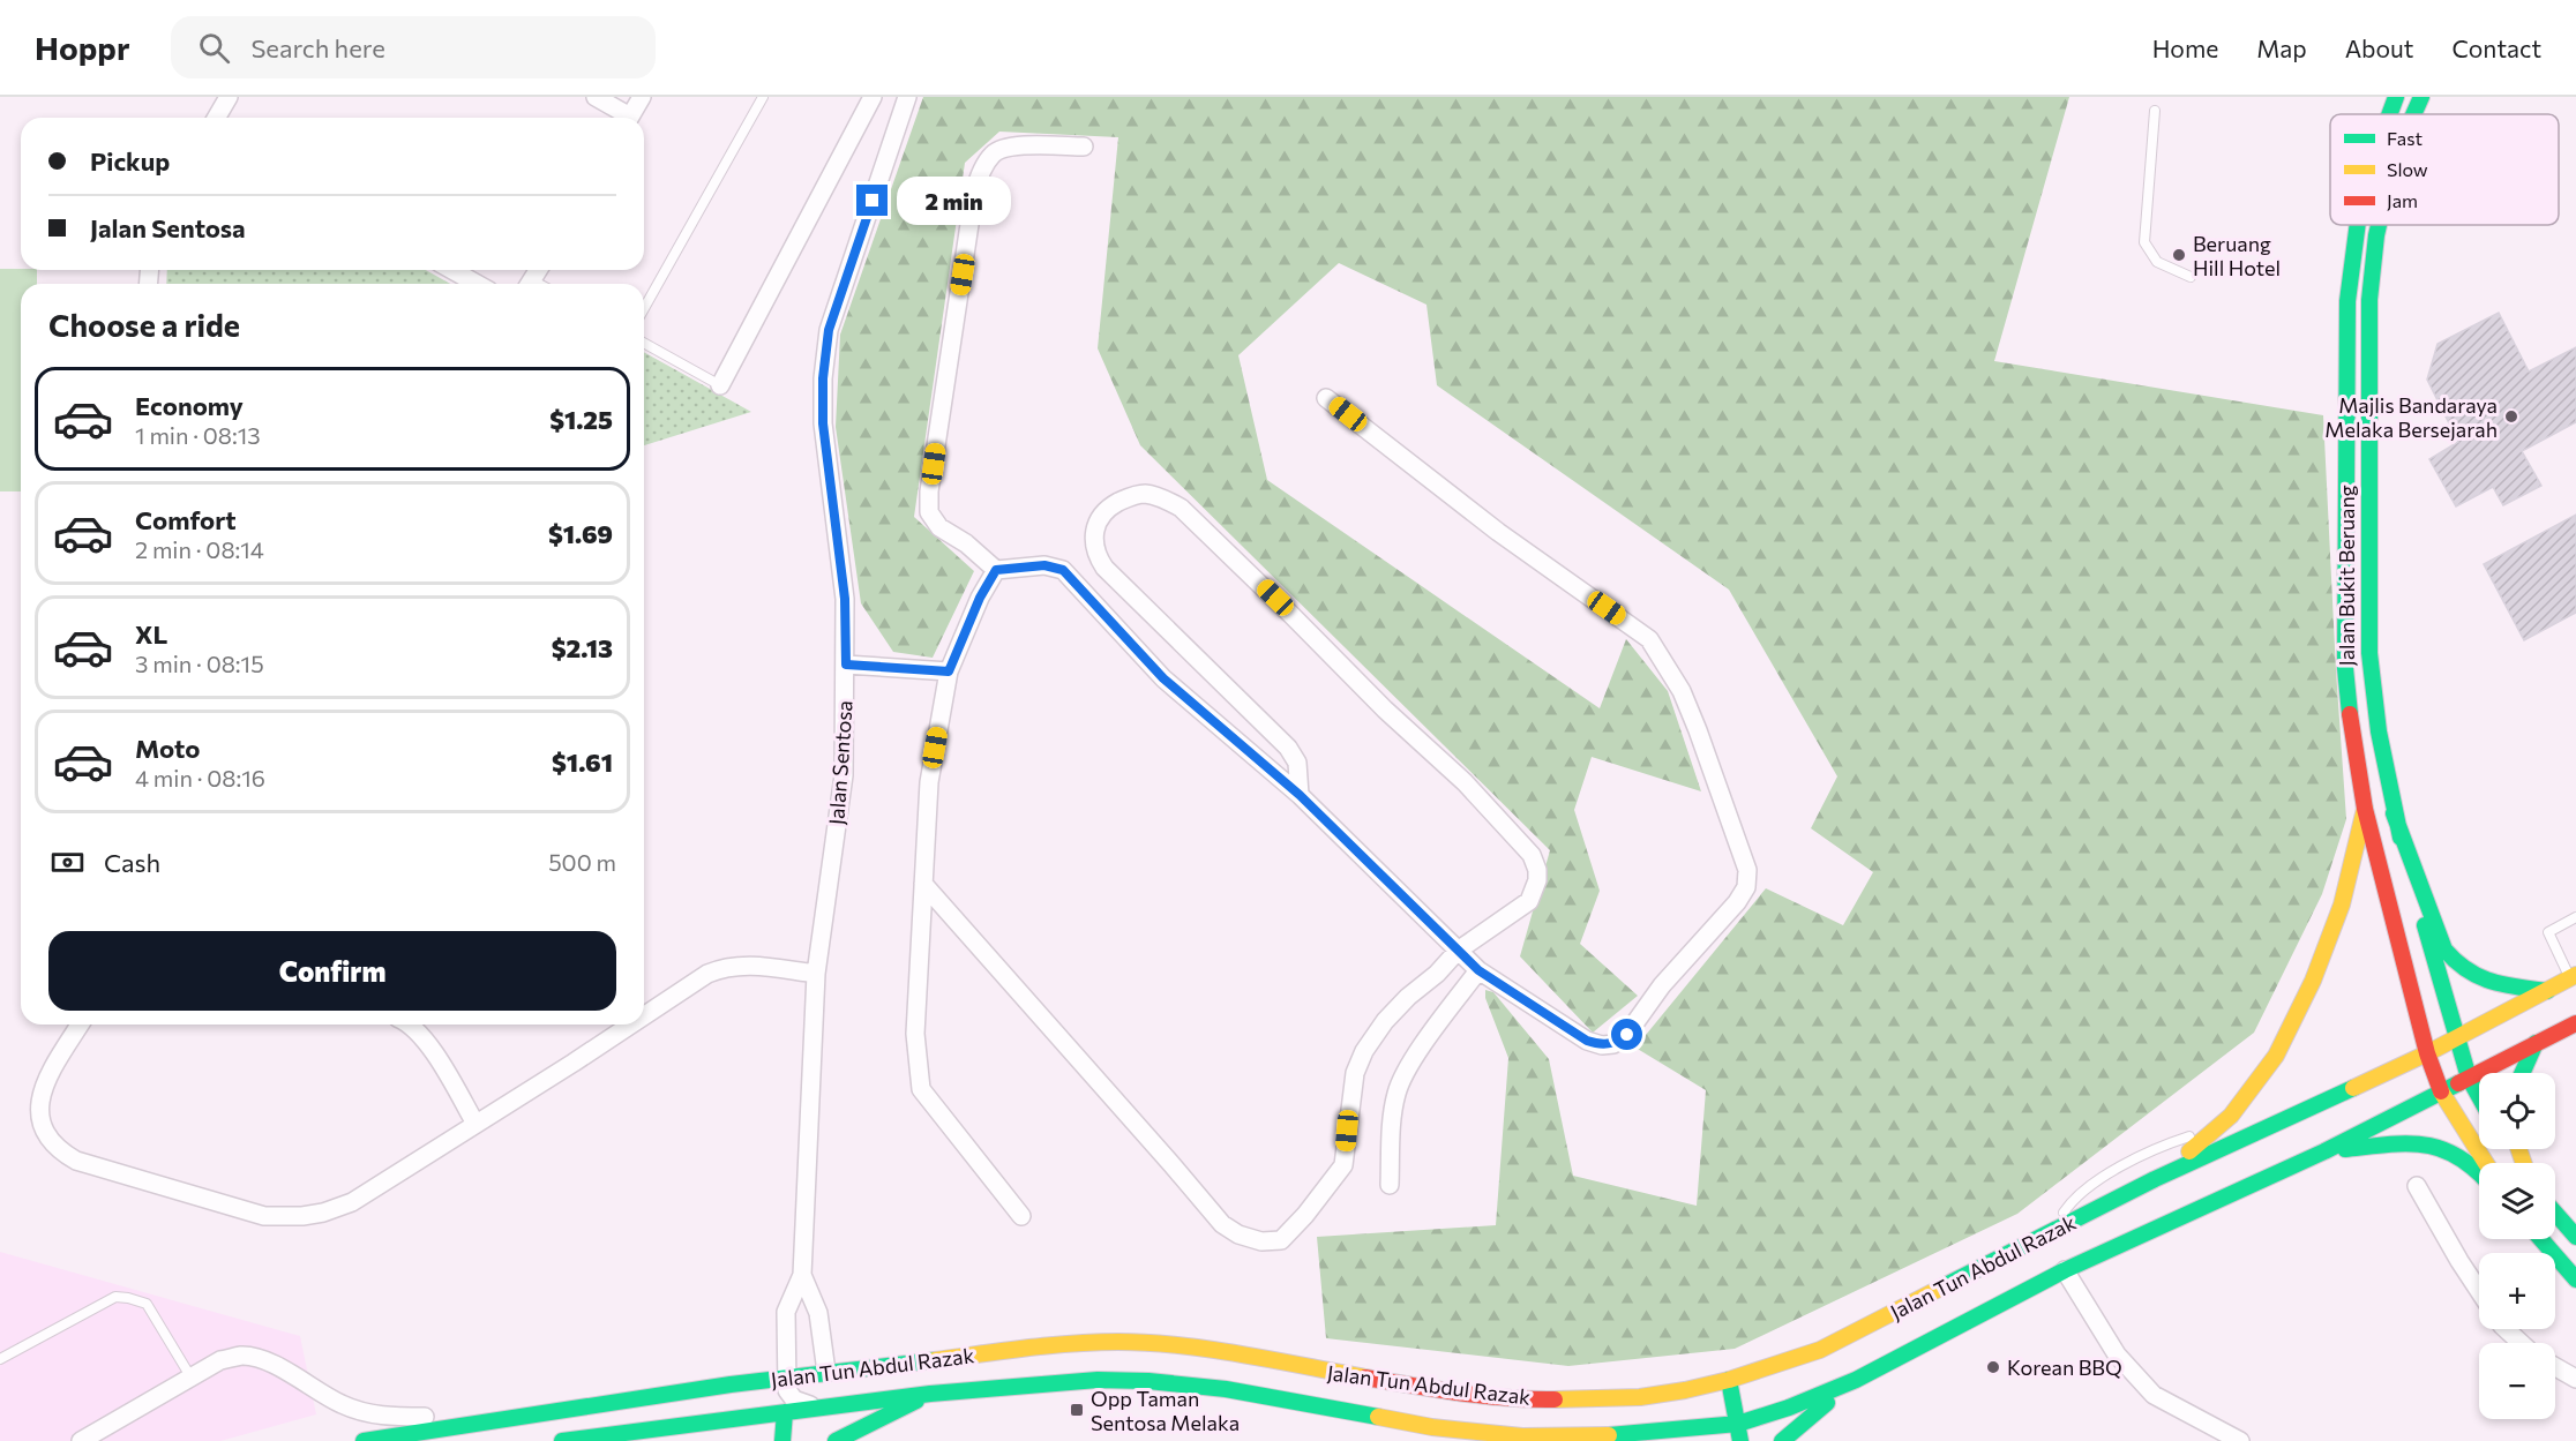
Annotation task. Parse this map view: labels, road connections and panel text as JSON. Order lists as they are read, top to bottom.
{
  "streets": {
    "main road": ["Jalan Bukit Beruang", "Jalan Tun Abdul Razak"],
    "street": ["Jalan Sentosa"]
  },
  "crossings": [
    ["Jalan Bukit Beruang", "Jalan Tun Abdul Razak"],
    ["Jalan Sentosa", "Jalan Tun Abdul Razak"]
  ],
  "places": {
    "other": ["Beruang Hill Hotel", "Majlis Bandaraya Melaka Bersejarah", "Korean BBQ"],
    "transit": ["Opp Taman Sentosa Melaka"]
  },
  "legend": ["Fast", "Slow", "Jam"],
  "page": {
    "header": "Hoppr",
    "search": "Search here",
    "nav": [
      "Home",
      "Map",
      "About",
      "Contact"
    ],
    "banner": ["Pickup", "Jalan Sentosa"],
    "bubble": "2 min",
    "heading": "Choose a ride",
    "list": [
      {
        "name": "Economy",
        "note": "1 min · 08:13",
        "value": "$1.25"
      },
      {
        "name": "Comfort",
        "note": "2 min · 08:14",
        "value": "$1.69"
      },
      {
        "name": "XL",
        "note": "3 min · 08:15",
        "value": "$2.13"
      },
      {
        "name": "Moto",
        "note": "4 min · 08:16",
        "value": "$1.61"
      }
    ],
    "pay": ["Cash", "500 m"],
    "buttons": "Confirm",
    "map_buttons": ["+", "−"]
  }
}
